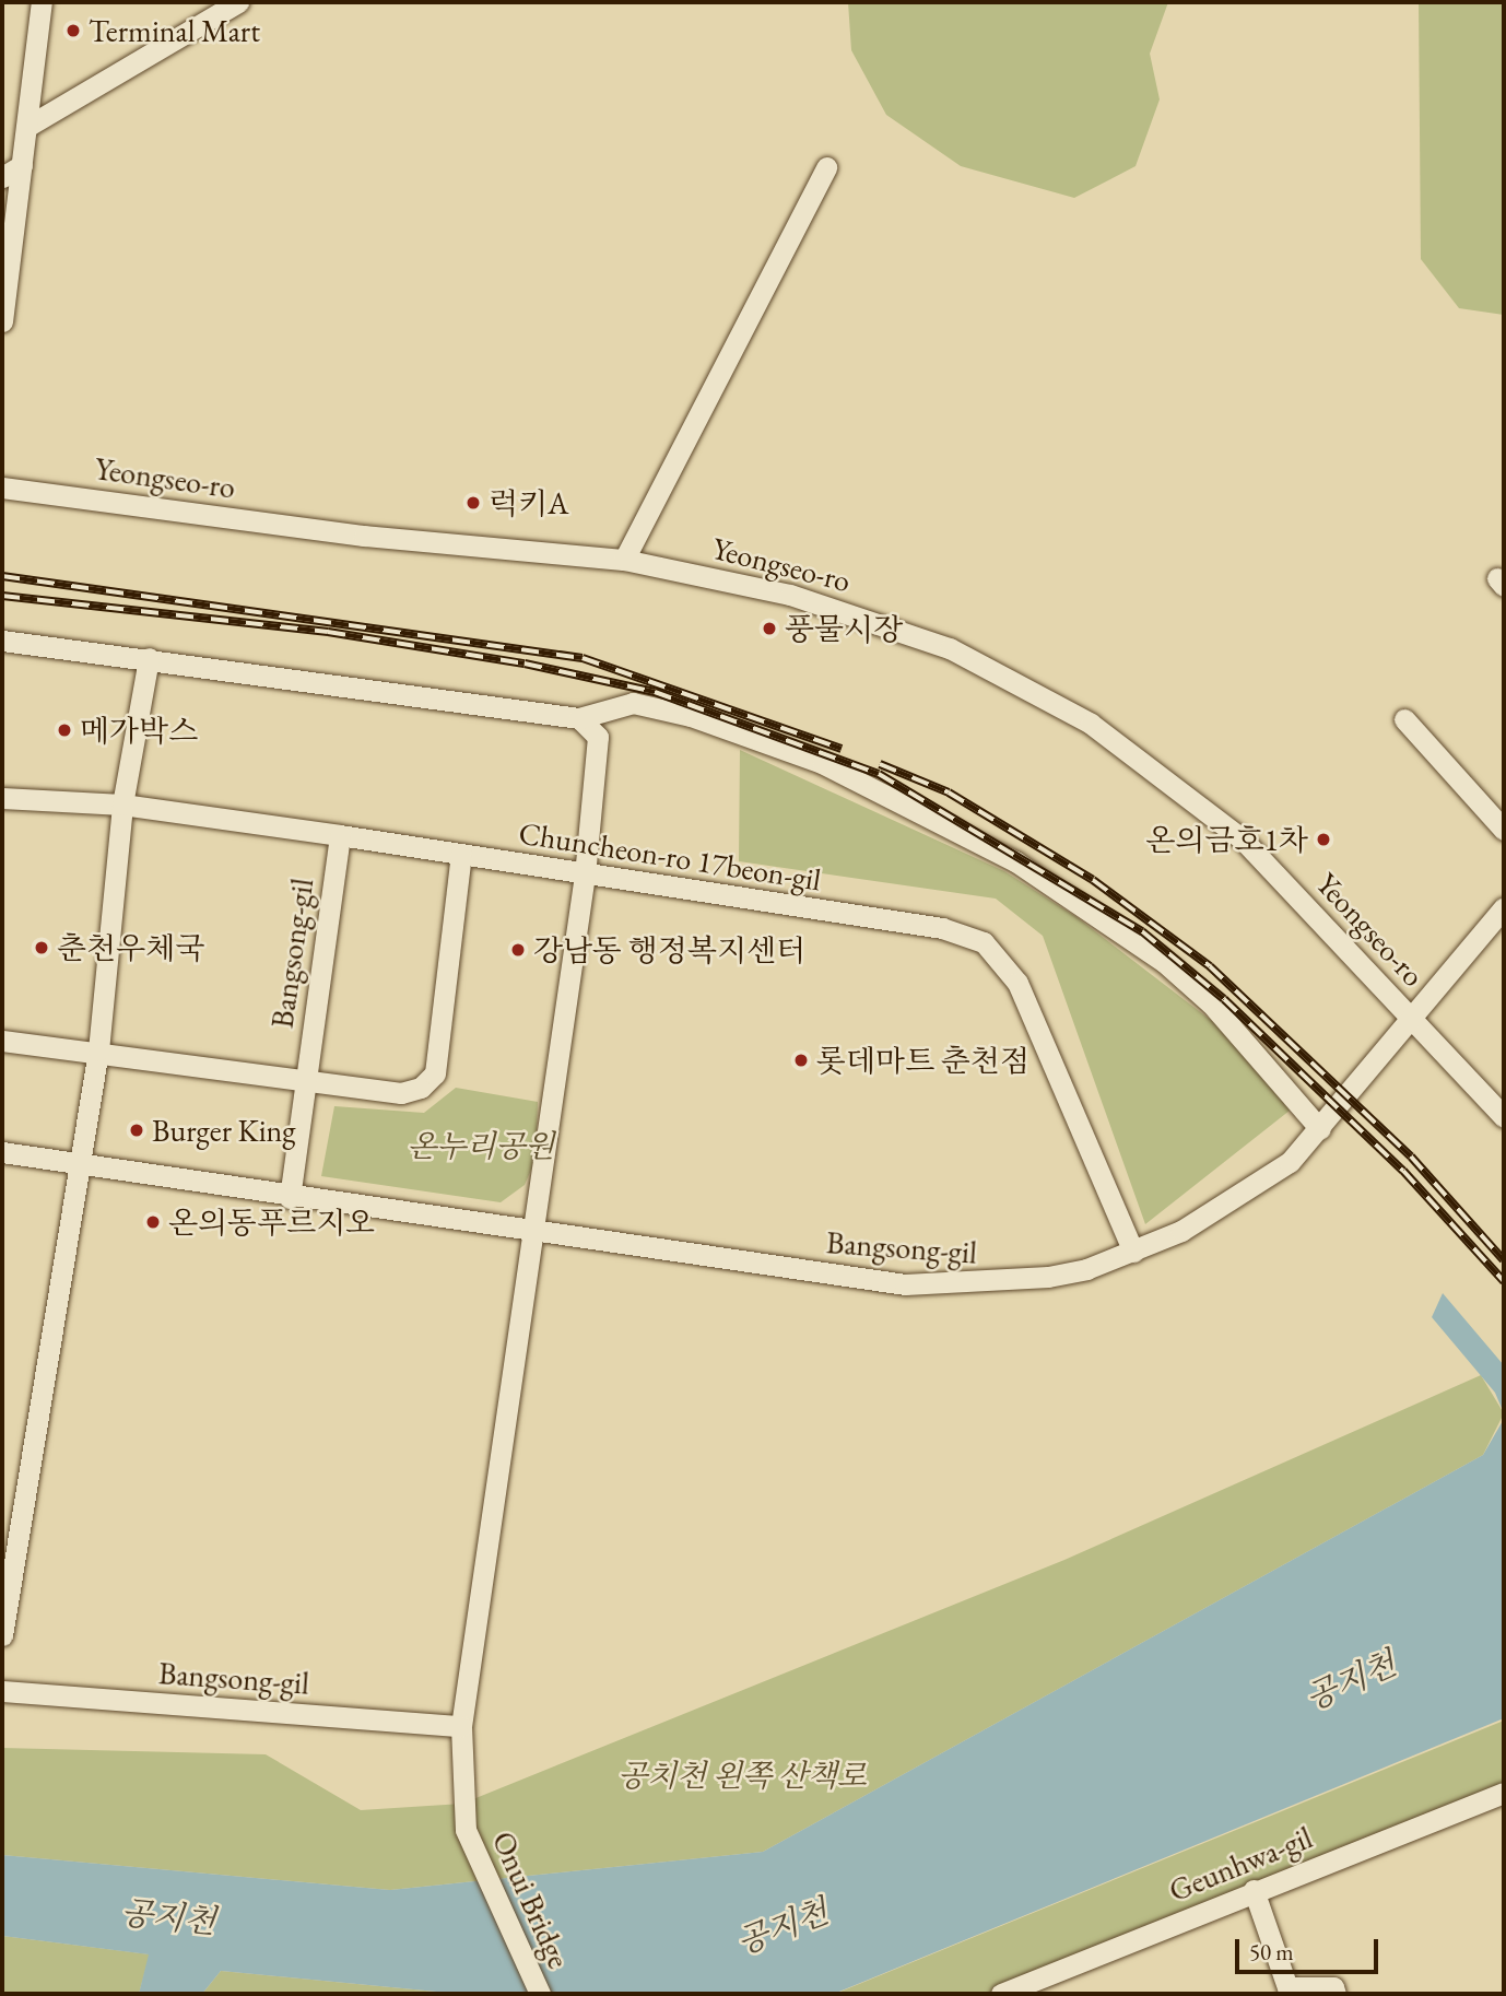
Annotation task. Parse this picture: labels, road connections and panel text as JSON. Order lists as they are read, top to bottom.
{
  "streets": {
    "street": [
      "Yeongseo-ro",
      "Chuncheon-ro 17beon-gil",
      "Bangsong-gil",
      "Geunhwa-gil",
      "Onui Bridge"
    ]
  },
  "crossings": [
    ["Yeongseo-ro", "Bangsong-gil"],
    ["Chuncheon-ro 17beon-gil", "Bangsong-gil"],
    ["Bangsong-gil", "Onui Bridge"]
  ],
  "water": ["공지천"],
  "parks": ["온누리공원", "공치천 왼쪽 산책로"],
  "places": [
    "Terminal Mart",
    "럭키A",
    "풍물시장",
    "메가박스",
    "온의금호1차",
    "춘천우체국",
    "강남동 행정복지센터",
    "롯데마트 춘천점",
    "Burger King",
    "온의동푸르지오"
  ],
  "scale_bar": "50 m"
}
